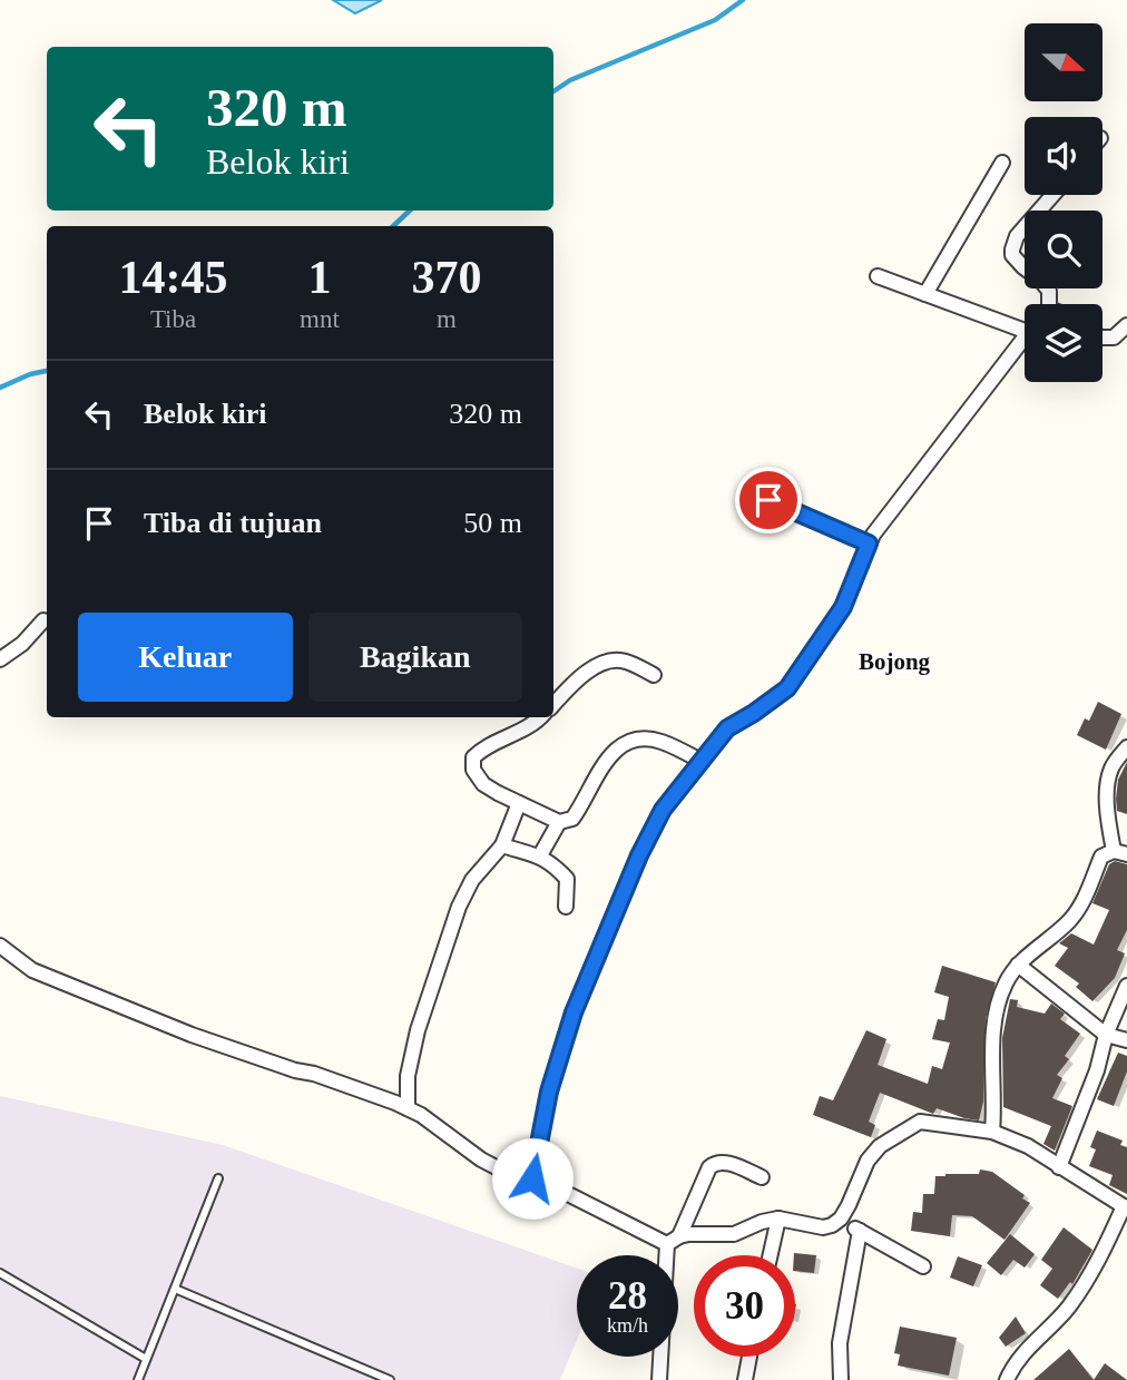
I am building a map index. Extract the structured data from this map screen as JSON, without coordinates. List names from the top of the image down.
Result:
{
  "districts": ["Bojong"],
  "north": "right",
  "page": {
    "turn": ["320 m", "Belok kiri"],
    "eta": [
      "14:45",
      "Tiba",
      "1",
      "mnt",
      "370",
      "m"
    ],
    "list": [
      {
        "name": "Belok kiri",
        "value": "320 m"
      },
      {
        "name": "Tiba di tujuan",
        "value": "50 m"
      }
    ],
    "buttons": ["Keluar", "Bagikan"],
    "speed": "28 km/h",
    "limit": "30"
  }
}
